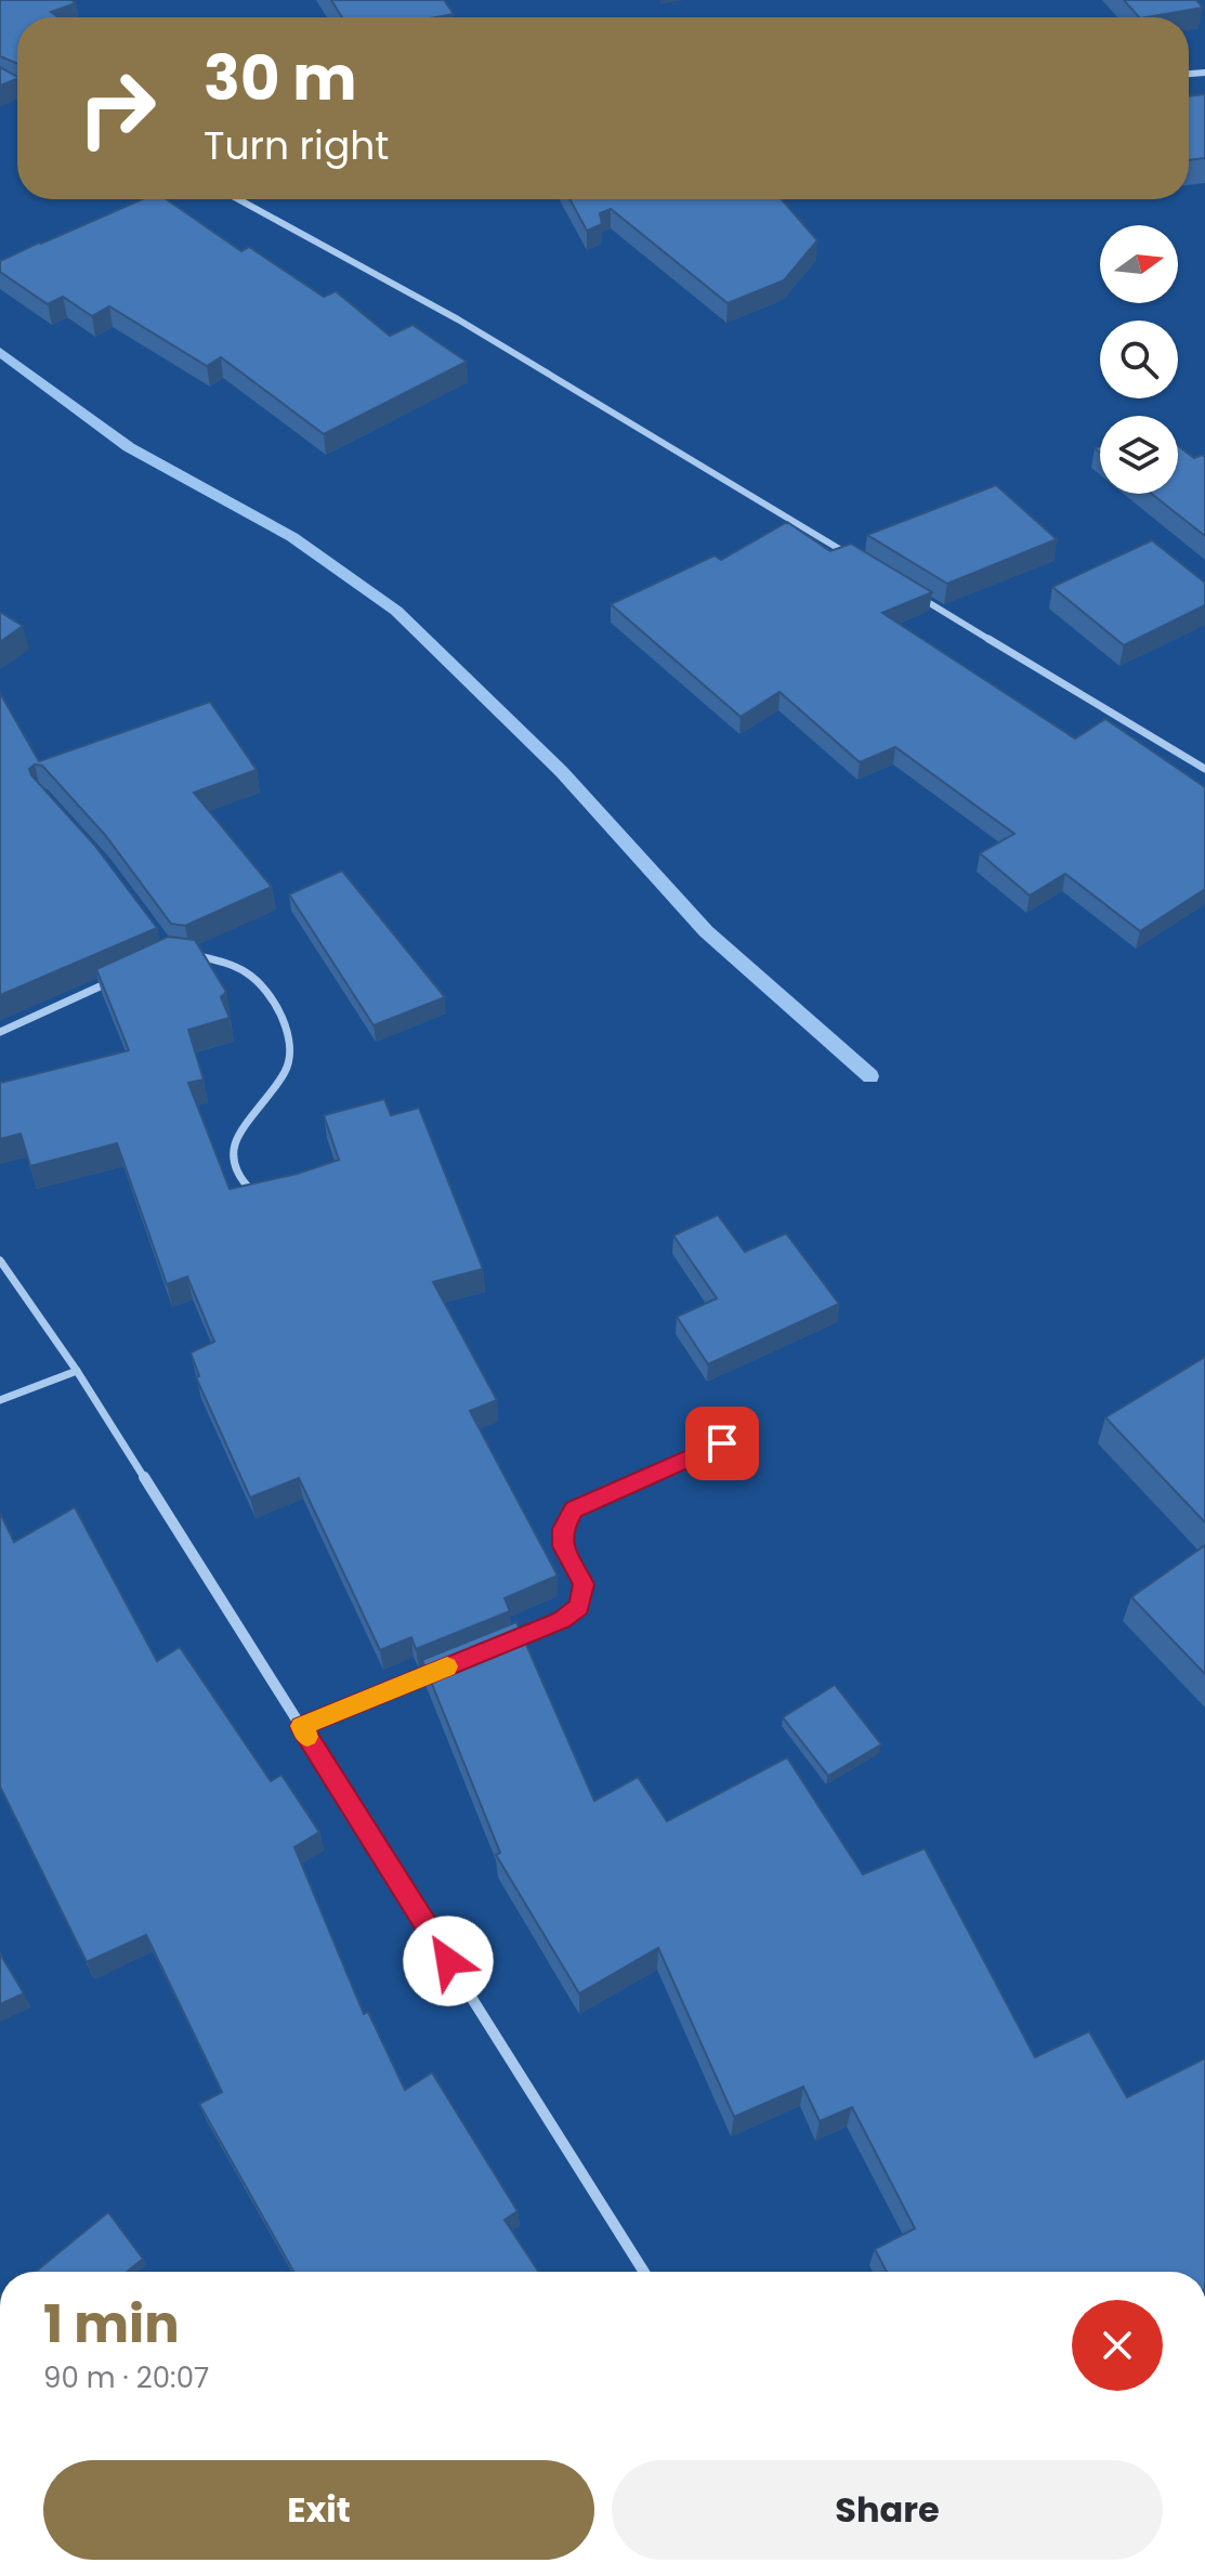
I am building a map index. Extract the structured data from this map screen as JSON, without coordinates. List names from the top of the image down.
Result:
{
  "north": "right",
  "page": {
    "turn": ["30 m", "Turn right"],
    "heading": ["1 min", "90 m · 20:07"],
    "buttons": ["Exit", "Share"]
  }
}
